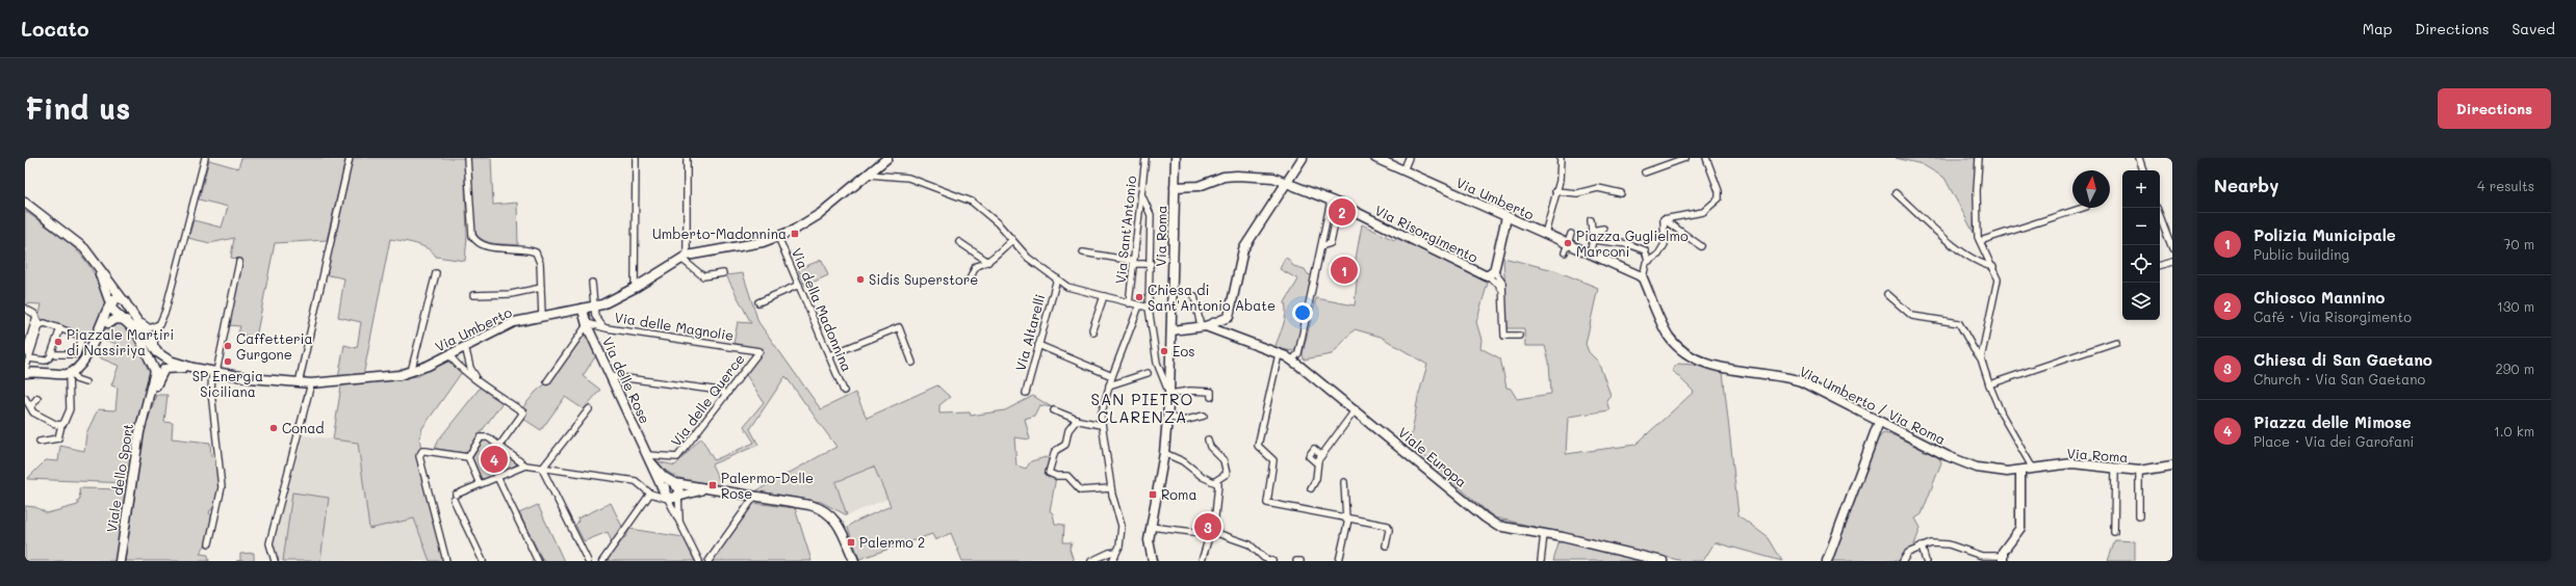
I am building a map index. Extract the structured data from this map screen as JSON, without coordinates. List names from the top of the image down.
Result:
{
  "streets": {
    "main road": [
      "Via Umberto",
      "Via Risorgimento",
      "Via Roma",
      "Via delle Rose",
      "Via Umberto / Via Roma",
      "Viale Europa",
      "Viale dello Sport"
    ],
    "street": [
      "Via Sant'Antonio",
      "Via della Madonnina",
      "Via delle Magnolie",
      "Via Altarelli",
      "Via delle Querce"
    ]
  },
  "crossings": [
    ["Via Umberto", "Via Risorgimento"],
    ["Via Umberto", "Via della Madonnina"],
    ["Via Umberto", "Via delle Rose"],
    ["Via Umberto", "Via Umberto / Via Roma"],
    ["Via Umberto", "Viale dello Sport"],
    ["Via Risorgimento", "Via Roma"],
    ["Via Roma", "Via Umberto / Via Roma"],
    ["Via delle Magnolie", "Via delle Rose"],
    ["Via delle Magnolie", "Via delle Querce"],
    ["Via delle Rose", "Via delle Querce"]
  ],
  "districts": ["SAN PIETRO CLARENZA"],
  "places": {
    "transit": [
      "Umberto-Madonnina",
      "Palermo-Delle Rose",
      "Roma",
      "Palermo 2"
    ],
    "other": [
      "Piazza Guglielmo Marconi",
      "Sidis Superstore",
      "Chiesa di Sant'Antonio Abate",
      "Piazzale Martiri di Nassiriya",
      "Caffetteria Gurgone",
      "Eos",
      "SP Energia Siciliana",
      "Conad"
    ]
  },
  "north": "top",
  "page": {
    "header": "Locato",
    "nav": ["Map", "Directions", "Saved"],
    "buttons": "Directions",
    "title": "Find us",
    "heading": ["Nearby", "4 results"],
    "map_buttons": ["+", "−"],
    "pins": [
      "2",
      "1",
      "4",
      "3"
    ],
    "list": [
      {
        "mark": "1",
        "name": "Polizia Municipale",
        "note": "Public building",
        "value": "70 m"
      },
      {
        "mark": "2",
        "name": "Chiosco Mannino",
        "note": "Café · Via Risorgimento",
        "value": "130 m"
      },
      {
        "mark": "3",
        "name": "Chiesa di San Gaetano",
        "note": "Church · Via San Gaetano",
        "value": "290 m"
      },
      {
        "mark": "4",
        "name": "Piazza delle Mimose",
        "note": "Place · Via dei Garofani",
        "value": "1.0 km"
      }
    ]
  }
}
